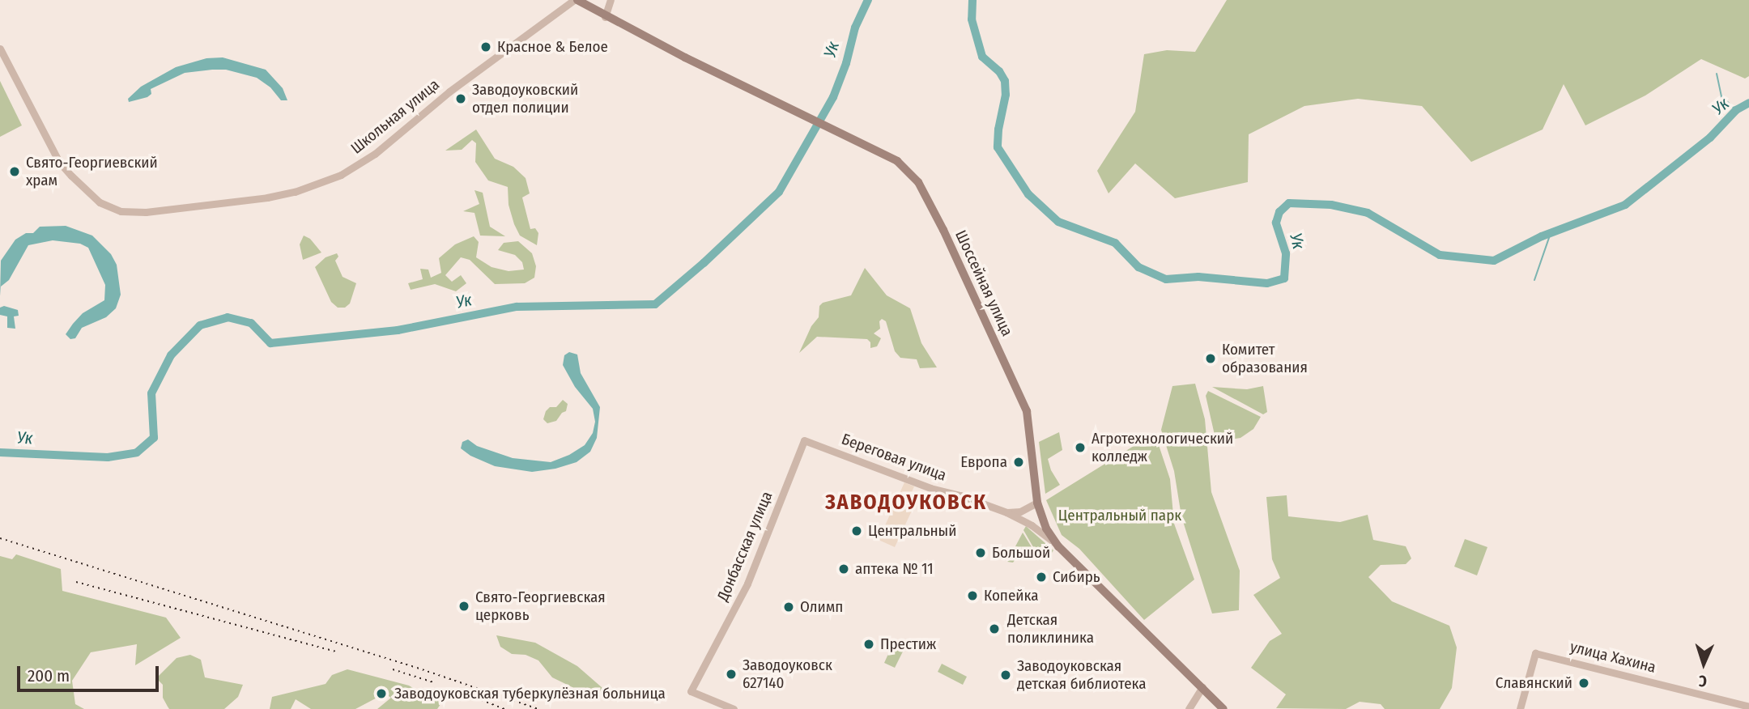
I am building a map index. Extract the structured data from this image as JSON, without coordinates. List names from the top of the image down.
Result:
{
  "streets": {
    "main road": ["Шоссейная улица"],
    "street": [
      "Школьная улица",
      "Береговая улица",
      "Донбасская улица",
      "улица Хахина"
    ]
  },
  "crossings": [
    ["Школьная улица", "Шоссейная улица"],
    ["Шоссейная улица", "Береговая улица"],
    ["Береговая улица", "Донбасская улица"]
  ],
  "districts": ["ЗАВОДОУКОВСК"],
  "water": ["Ук"],
  "parks": ["Центральный парк"],
  "places": [
    "Красное & Белое",
    "Заводоуковский отдел полиции",
    "Свято-Георгиевский храм",
    "Комитет образования",
    "Агротехнологический колледж",
    "Европа",
    "Центральный",
    "Большой",
    "аптека № 11",
    "Сибирь",
    "Копейка",
    "Свято-Георгиевская церковь",
    "Олимп",
    "Детская поликлиника",
    "Престиж",
    "Заводоуковск 627140",
    "Заводоуковская детская библиотека",
    "Славянский",
    "Заводоуковская туберкулёзная больница"
  ],
  "scale_bar": "200 m",
  "north": "bottom"
}
